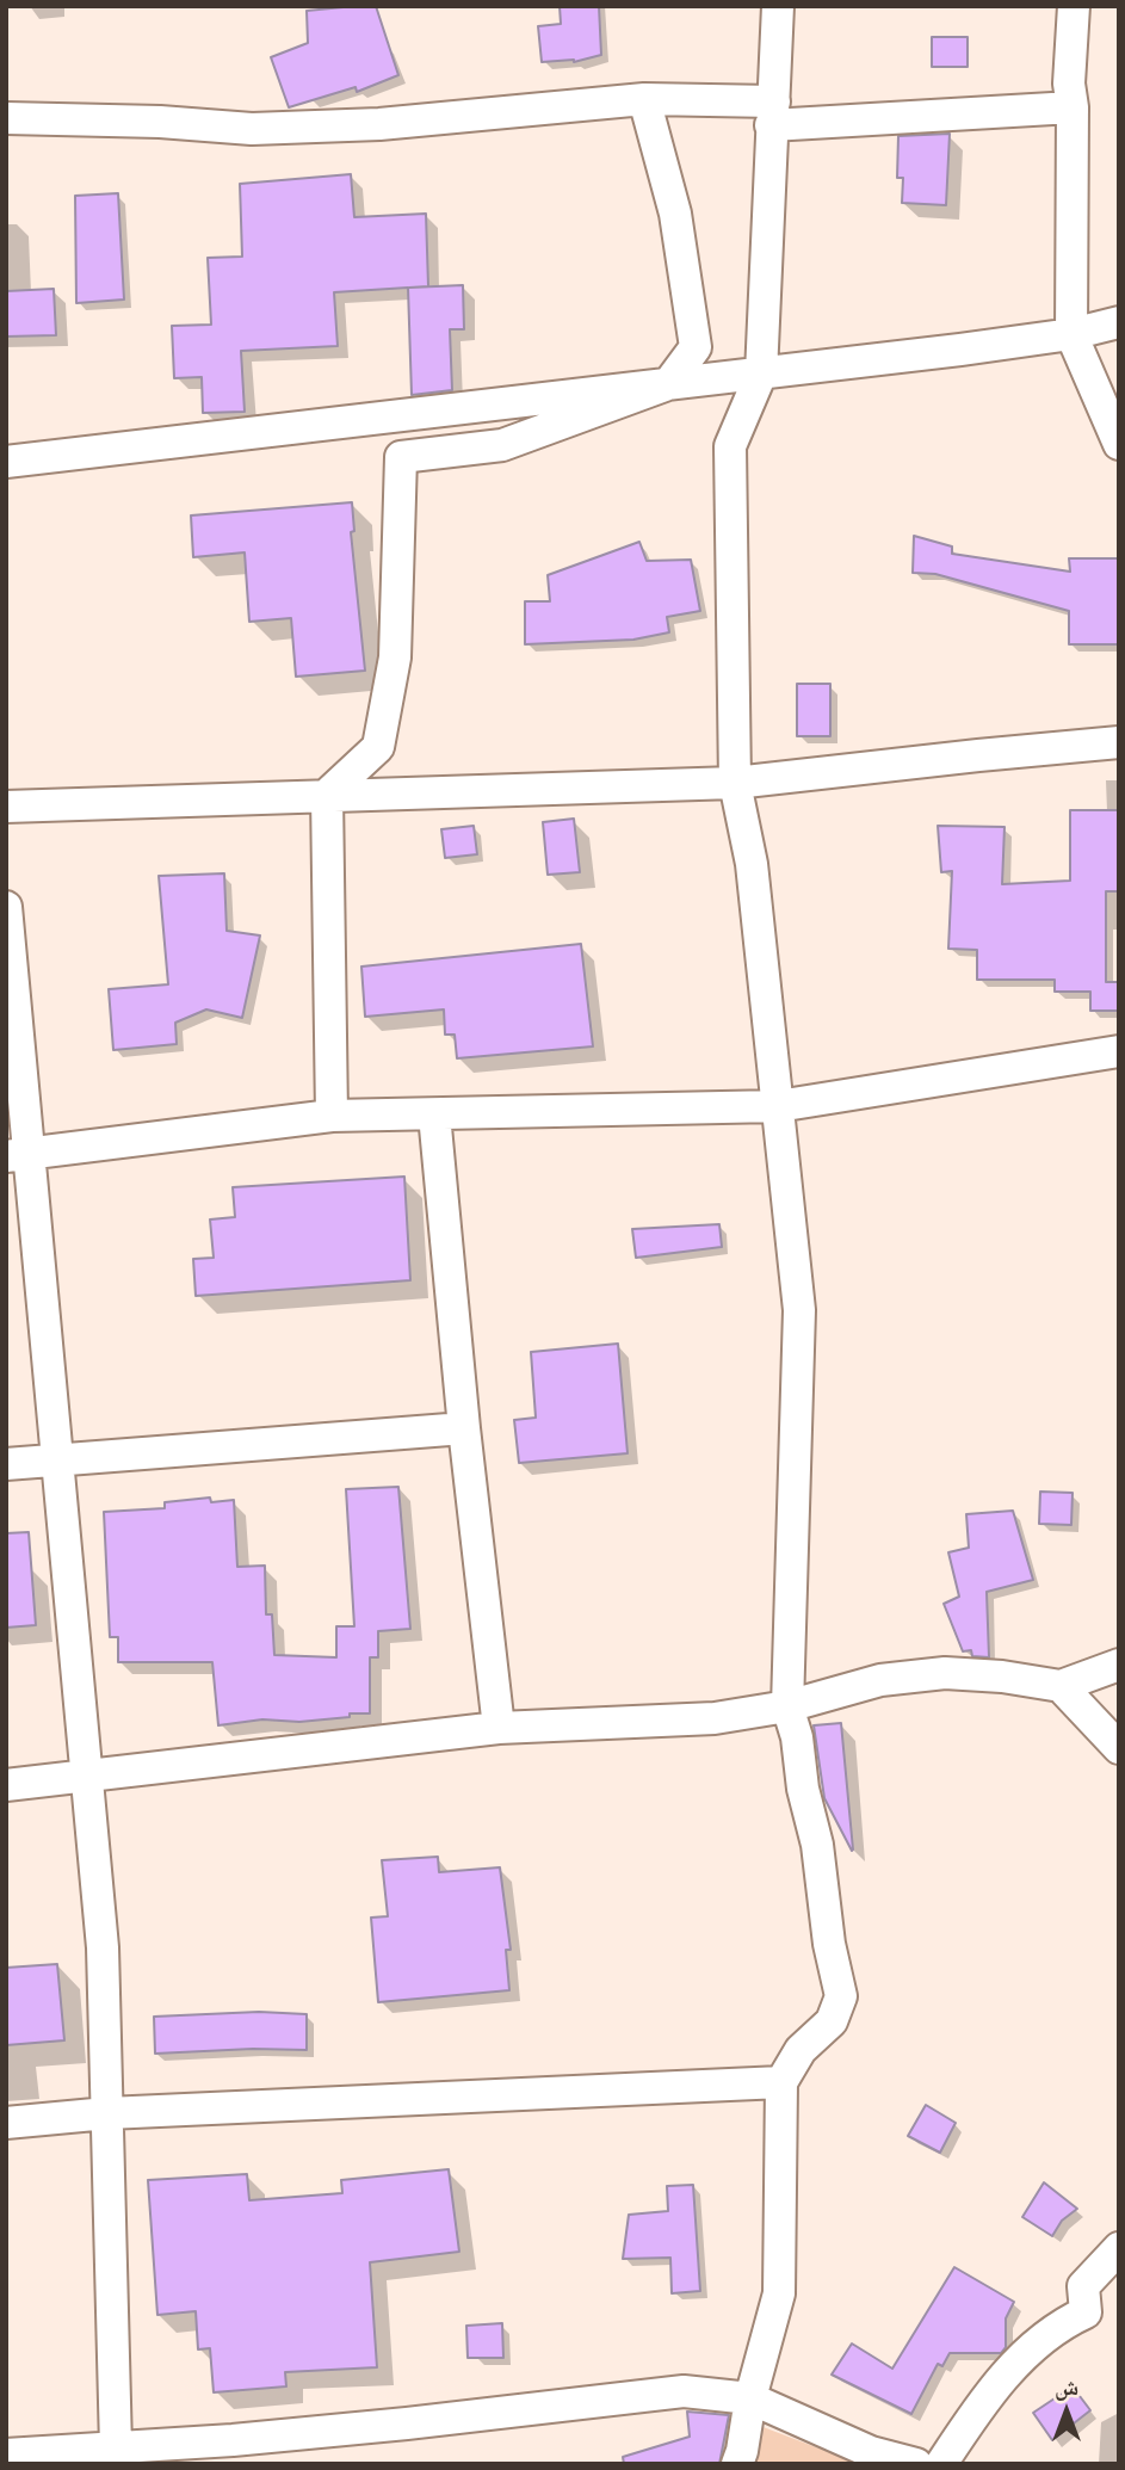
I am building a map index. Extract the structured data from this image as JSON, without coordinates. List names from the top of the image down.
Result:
{
  "north": "top"
}
